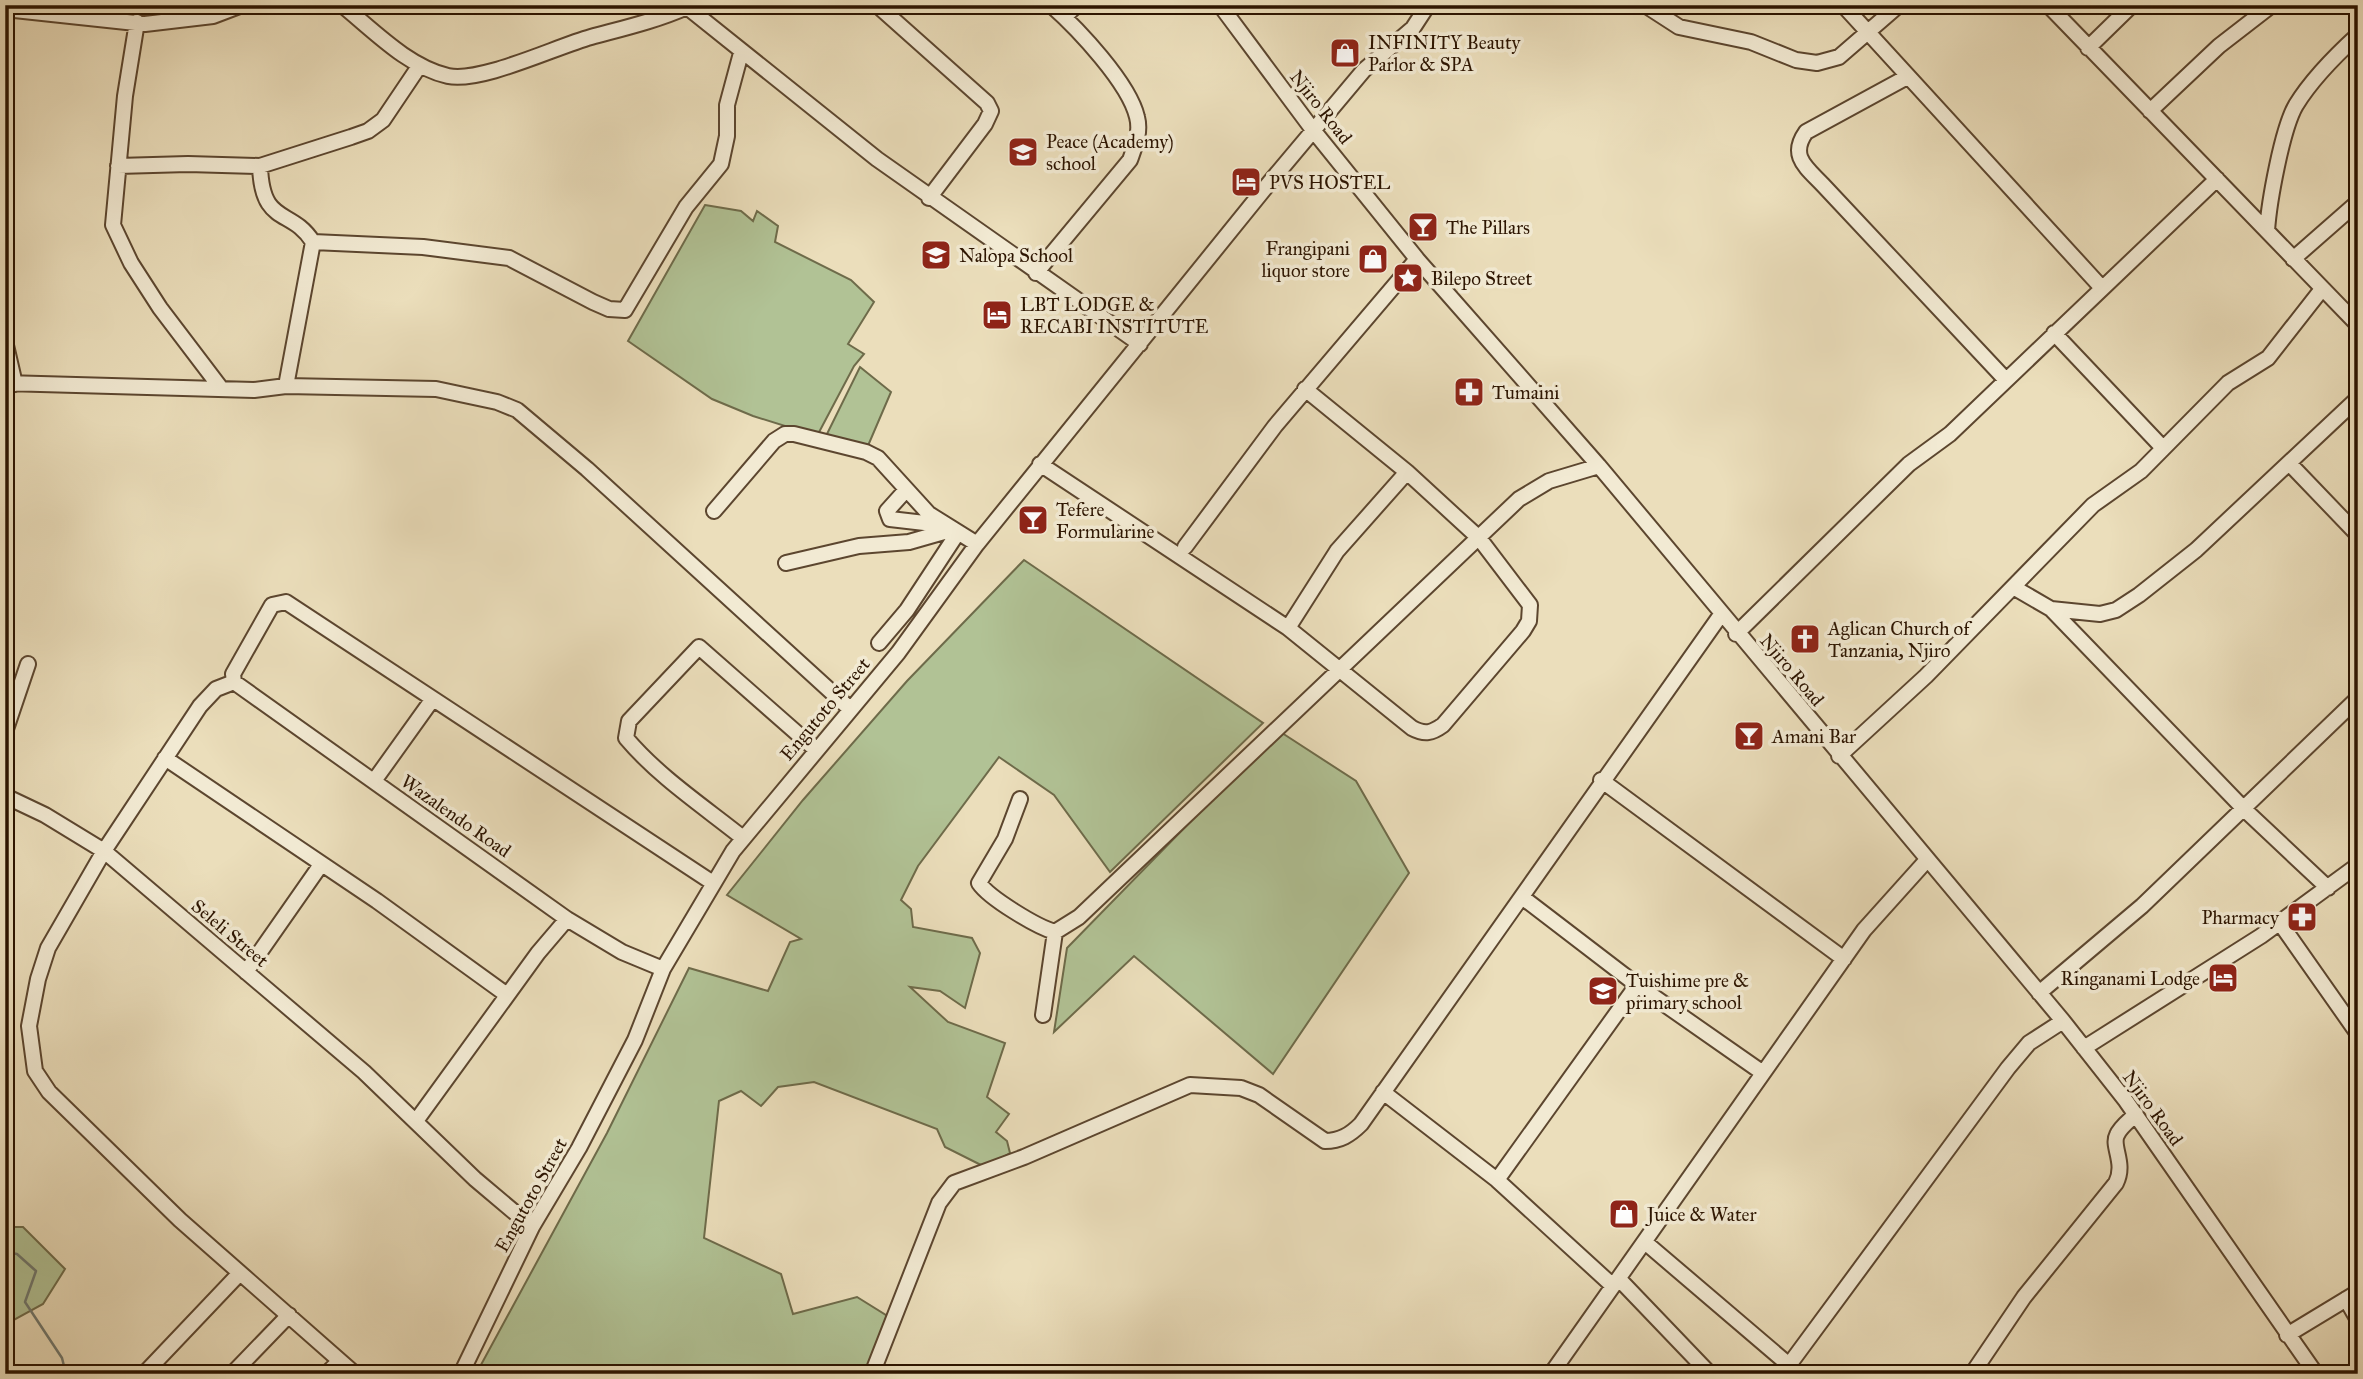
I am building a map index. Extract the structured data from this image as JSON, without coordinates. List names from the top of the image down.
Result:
{
  "streets": {
    "street": [
      "Njiro Road",
      "Engutoto Street",
      "Wazalendo Road",
      "Seleli Street"
    ]
  },
  "crossings": [
    ["Njiro Road", "Engutoto Street"],
    ["Engutoto Street", "Wazalendo Road"],
    ["Engutoto Street", "Seleli Street"]
  ],
  "places": {
    "shop": ["INFINITY Beauty Parlor & SPA", "Frangipani liquor store", "Juice & Water"],
    "school or university": ["Peace (Academy) school", "Nalopa School", "Tuishime pre & primary school"],
    "hotel": ["PVS HOSTEL", "LBT LODGE & RECABI INSTITUTE", "Ringanami Lodge"],
    "bar": ["The Pillars", "Tefere Formularine", "Amani Bar"],
    "place": ["Bilepo Street"],
    "pharmacy": ["Tumaini", "Pharmacy"],
    "church": ["Aglican Church of Tanzania, Njiro"]
  }
}
